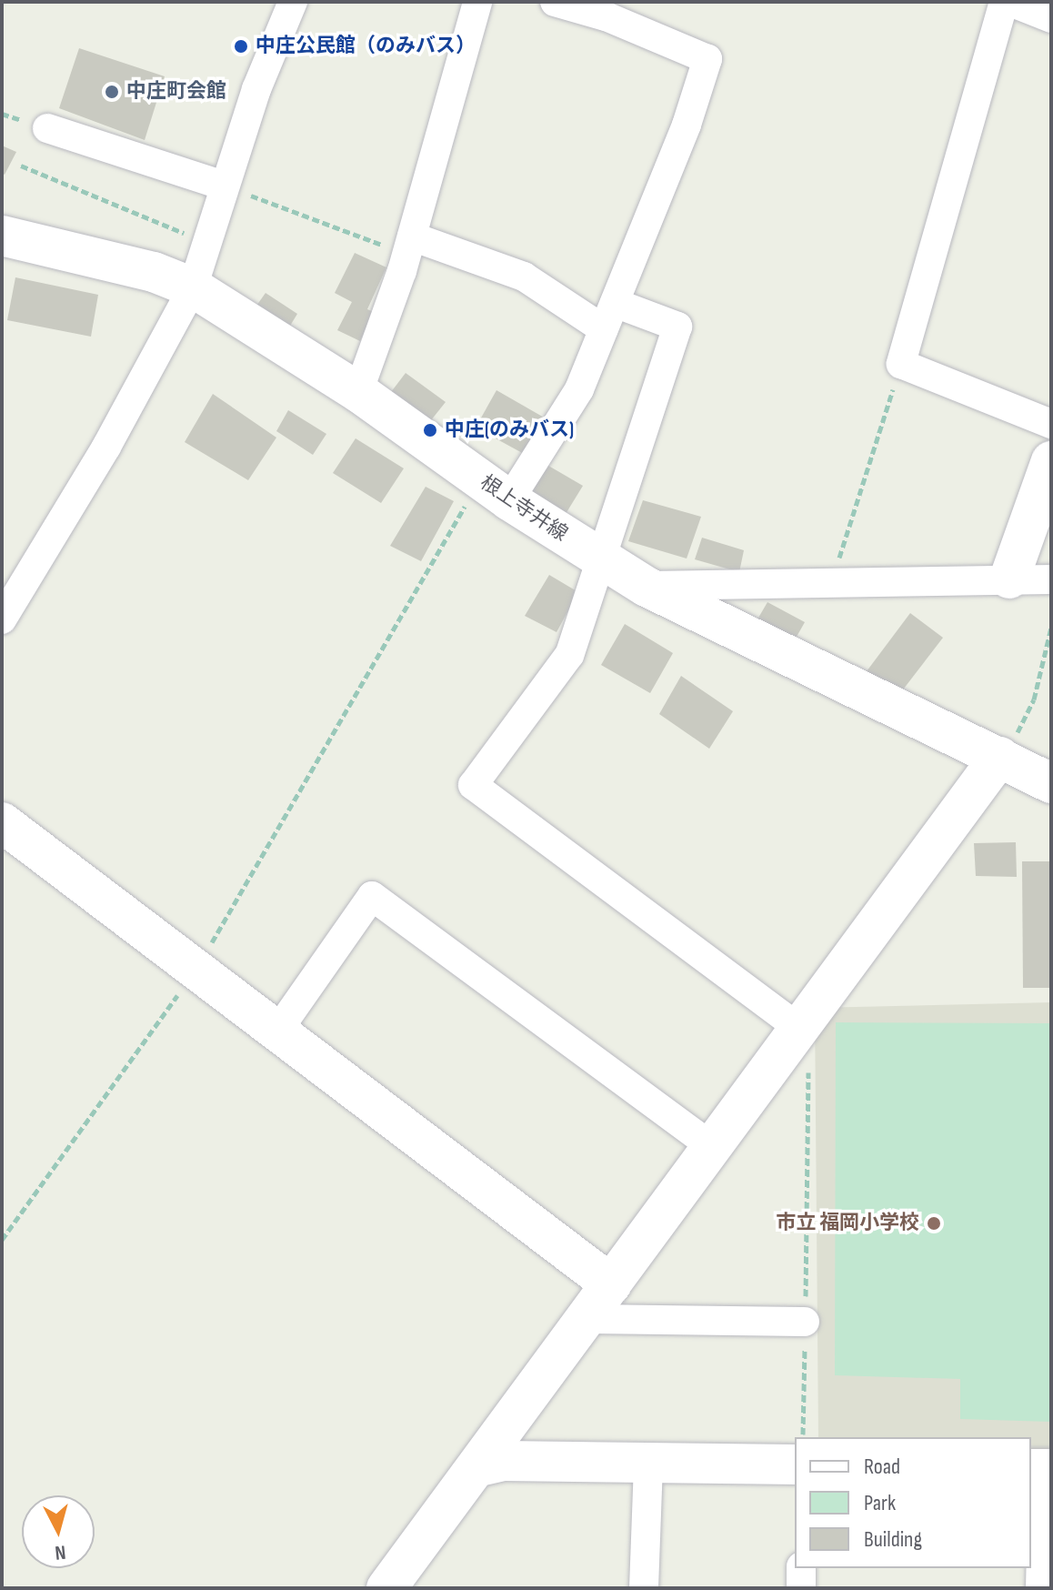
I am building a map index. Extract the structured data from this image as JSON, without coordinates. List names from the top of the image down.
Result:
{
  "streets": {
    "street": ["根上寺井線"]
  },
  "places": [
    "中庄公民館（のみバス）",
    "中庄町会館",
    "中庄(のみバス)",
    "市立 福岡小学校"
  ],
  "legend": ["Road", "Park", "Building"],
  "north": "bottom"
}
